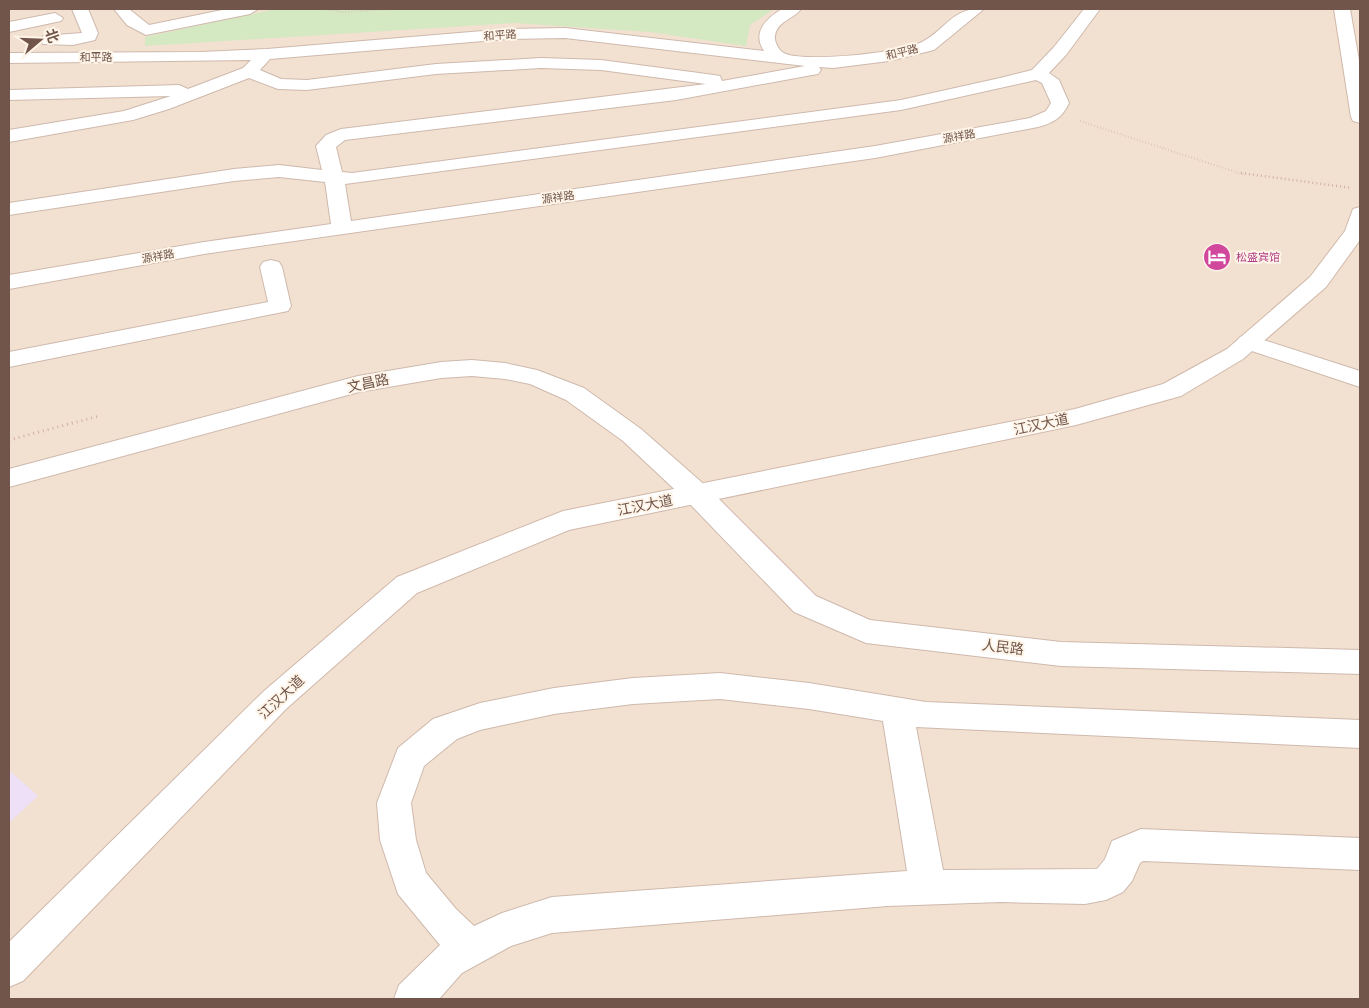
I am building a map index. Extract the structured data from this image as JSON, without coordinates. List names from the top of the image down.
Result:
{
  "streets": {
    "street": [
      "和平路",
      "源祥路",
      "文昌路",
      "江汉大道",
      "人民路"
    ]
  },
  "crossings": [
    ["文昌路", "江汉大道"],
    ["文昌路", "人民路"],
    ["江汉大道", "人民路"]
  ],
  "places": {
    "hotel": ["松盛宾馆"]
  },
  "north": "right"
}
